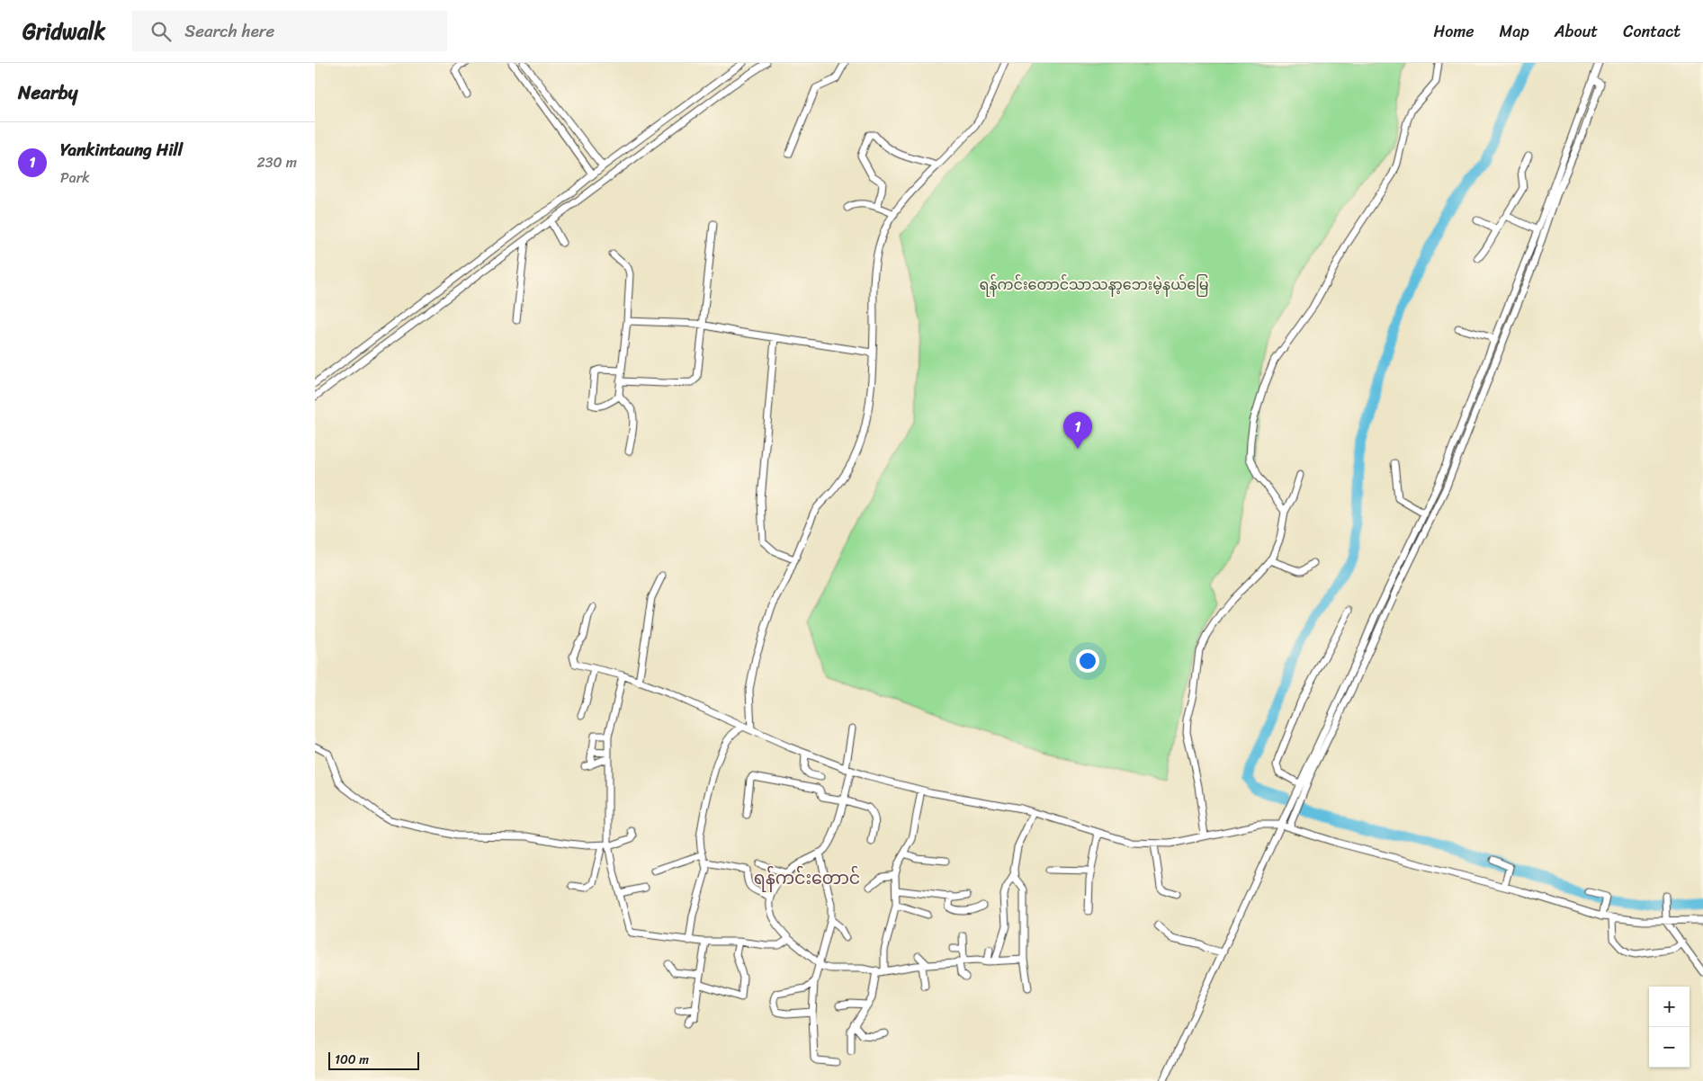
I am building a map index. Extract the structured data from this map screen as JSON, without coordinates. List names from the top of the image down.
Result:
{
  "districts": ["ရန်ကင်းတောင်"],
  "parks": ["ရန်ကင်းတောင်သာသနာ့ဘေးမဲ့နယ်မြေ"],
  "scale_bar": "100 m",
  "page": {
    "header": "Gridwalk",
    "search": "Search here",
    "nav": [
      "Home",
      "Map",
      "About",
      "Contact"
    ],
    "heading": "Nearby",
    "list": [
      {
        "mark": "1",
        "name": "Yankintaung Hill",
        "note": "Park",
        "value": "230 m"
      }
    ],
    "pins": "1",
    "map_buttons": ["+", "−"],
    "scale": "100 m"
  }
}
